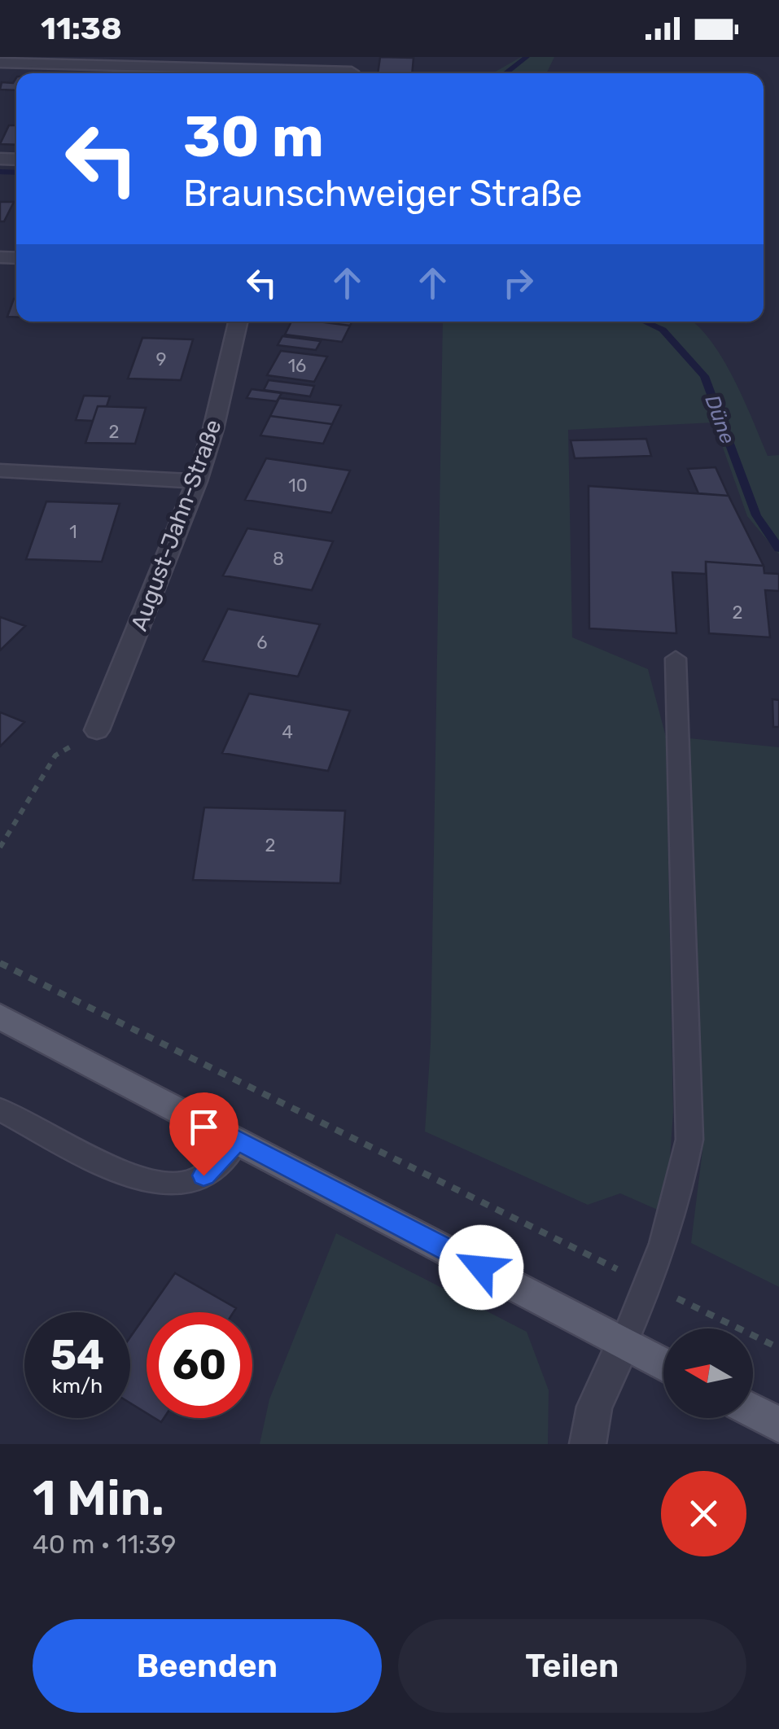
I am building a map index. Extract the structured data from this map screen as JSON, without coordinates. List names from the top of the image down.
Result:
{
  "streets": {
    "street": ["August-Jahn-Straße"]
  },
  "water": ["Düne"],
  "house_numbers": [
    "9",
    "16",
    "2",
    "10",
    "1",
    "8",
    "2",
    "6",
    "4",
    "2"
  ],
  "north": "left",
  "page": {
    "status": "11:38",
    "turn": ["30 m", "Braunschweiger Straße"],
    "speed": "54 km/h",
    "limit": "60",
    "heading": ["1 Min.", "40 m · 11:39"],
    "buttons": ["Beenden", "Teilen"]
  }
}
